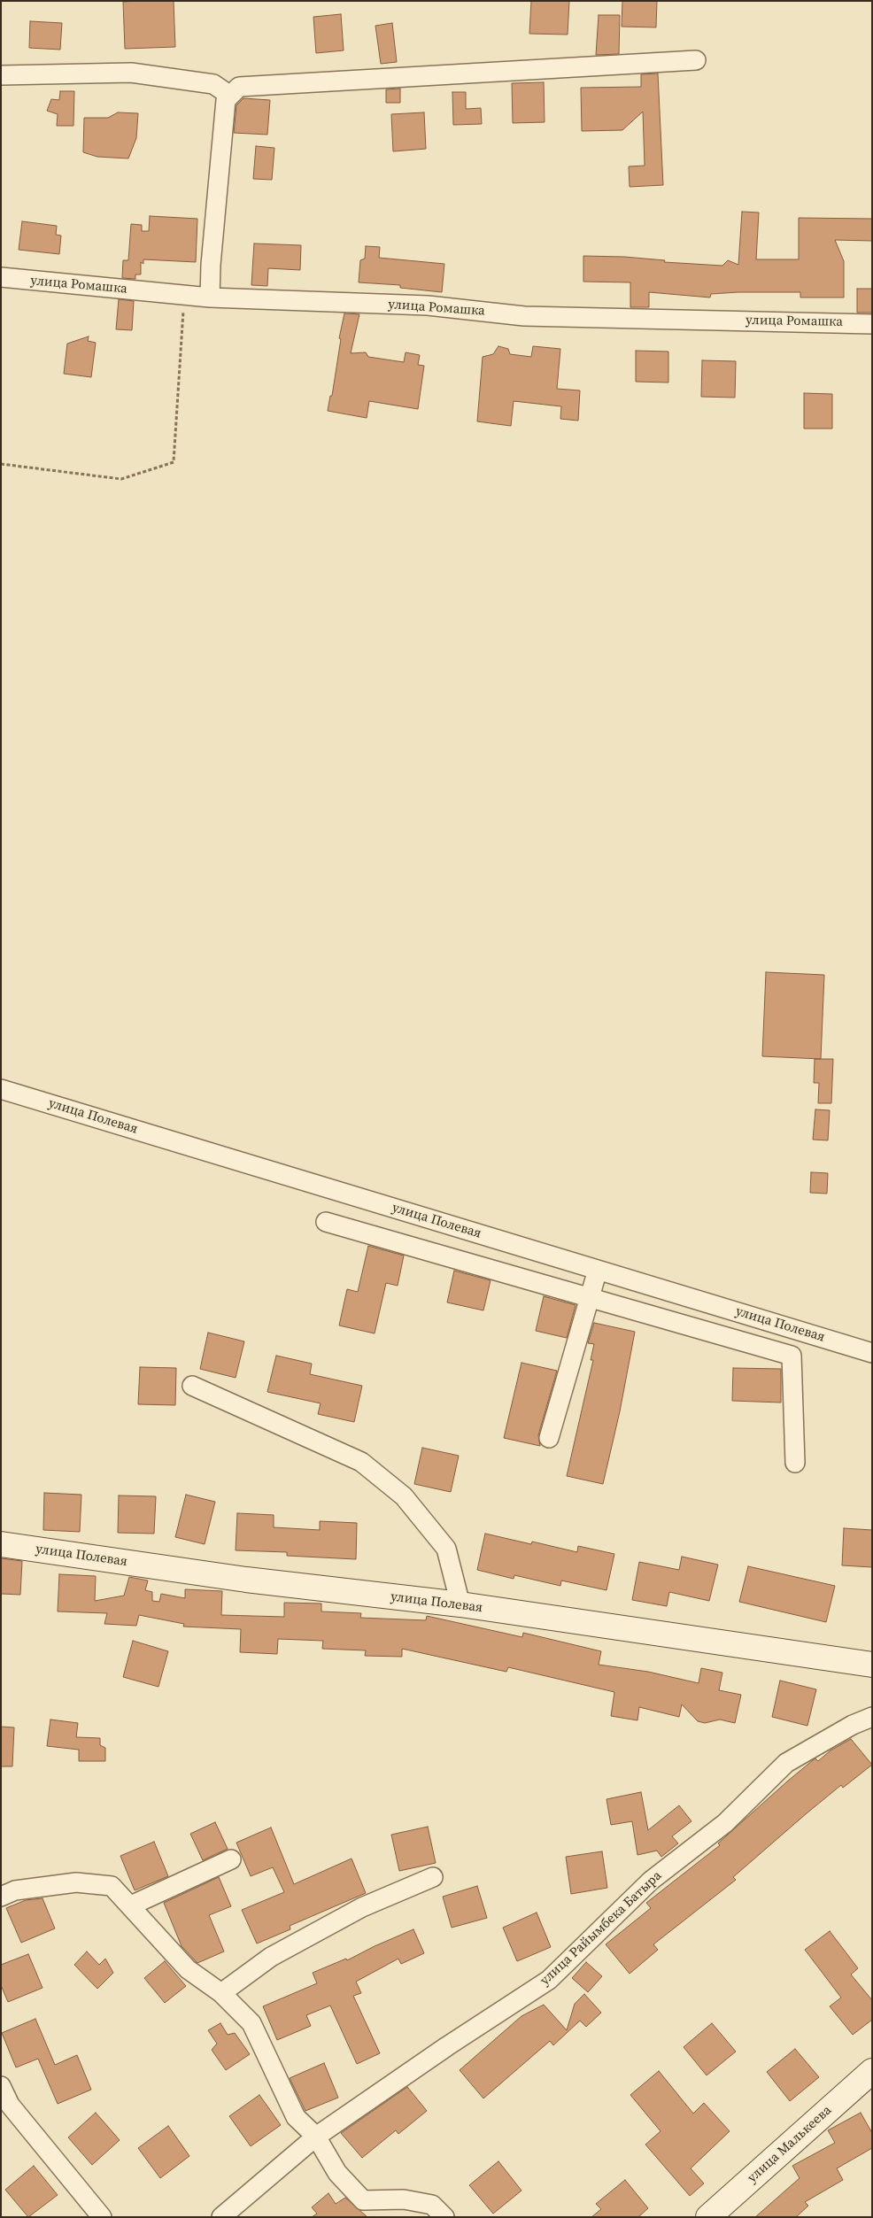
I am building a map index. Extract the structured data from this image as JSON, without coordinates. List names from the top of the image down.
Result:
{
  "streets": {
    "street": [
      "улица Ромашка",
      "улица Полевая",
      "улица Райымбека Батыра",
      "улица Малькеева"
    ]
  }
}
